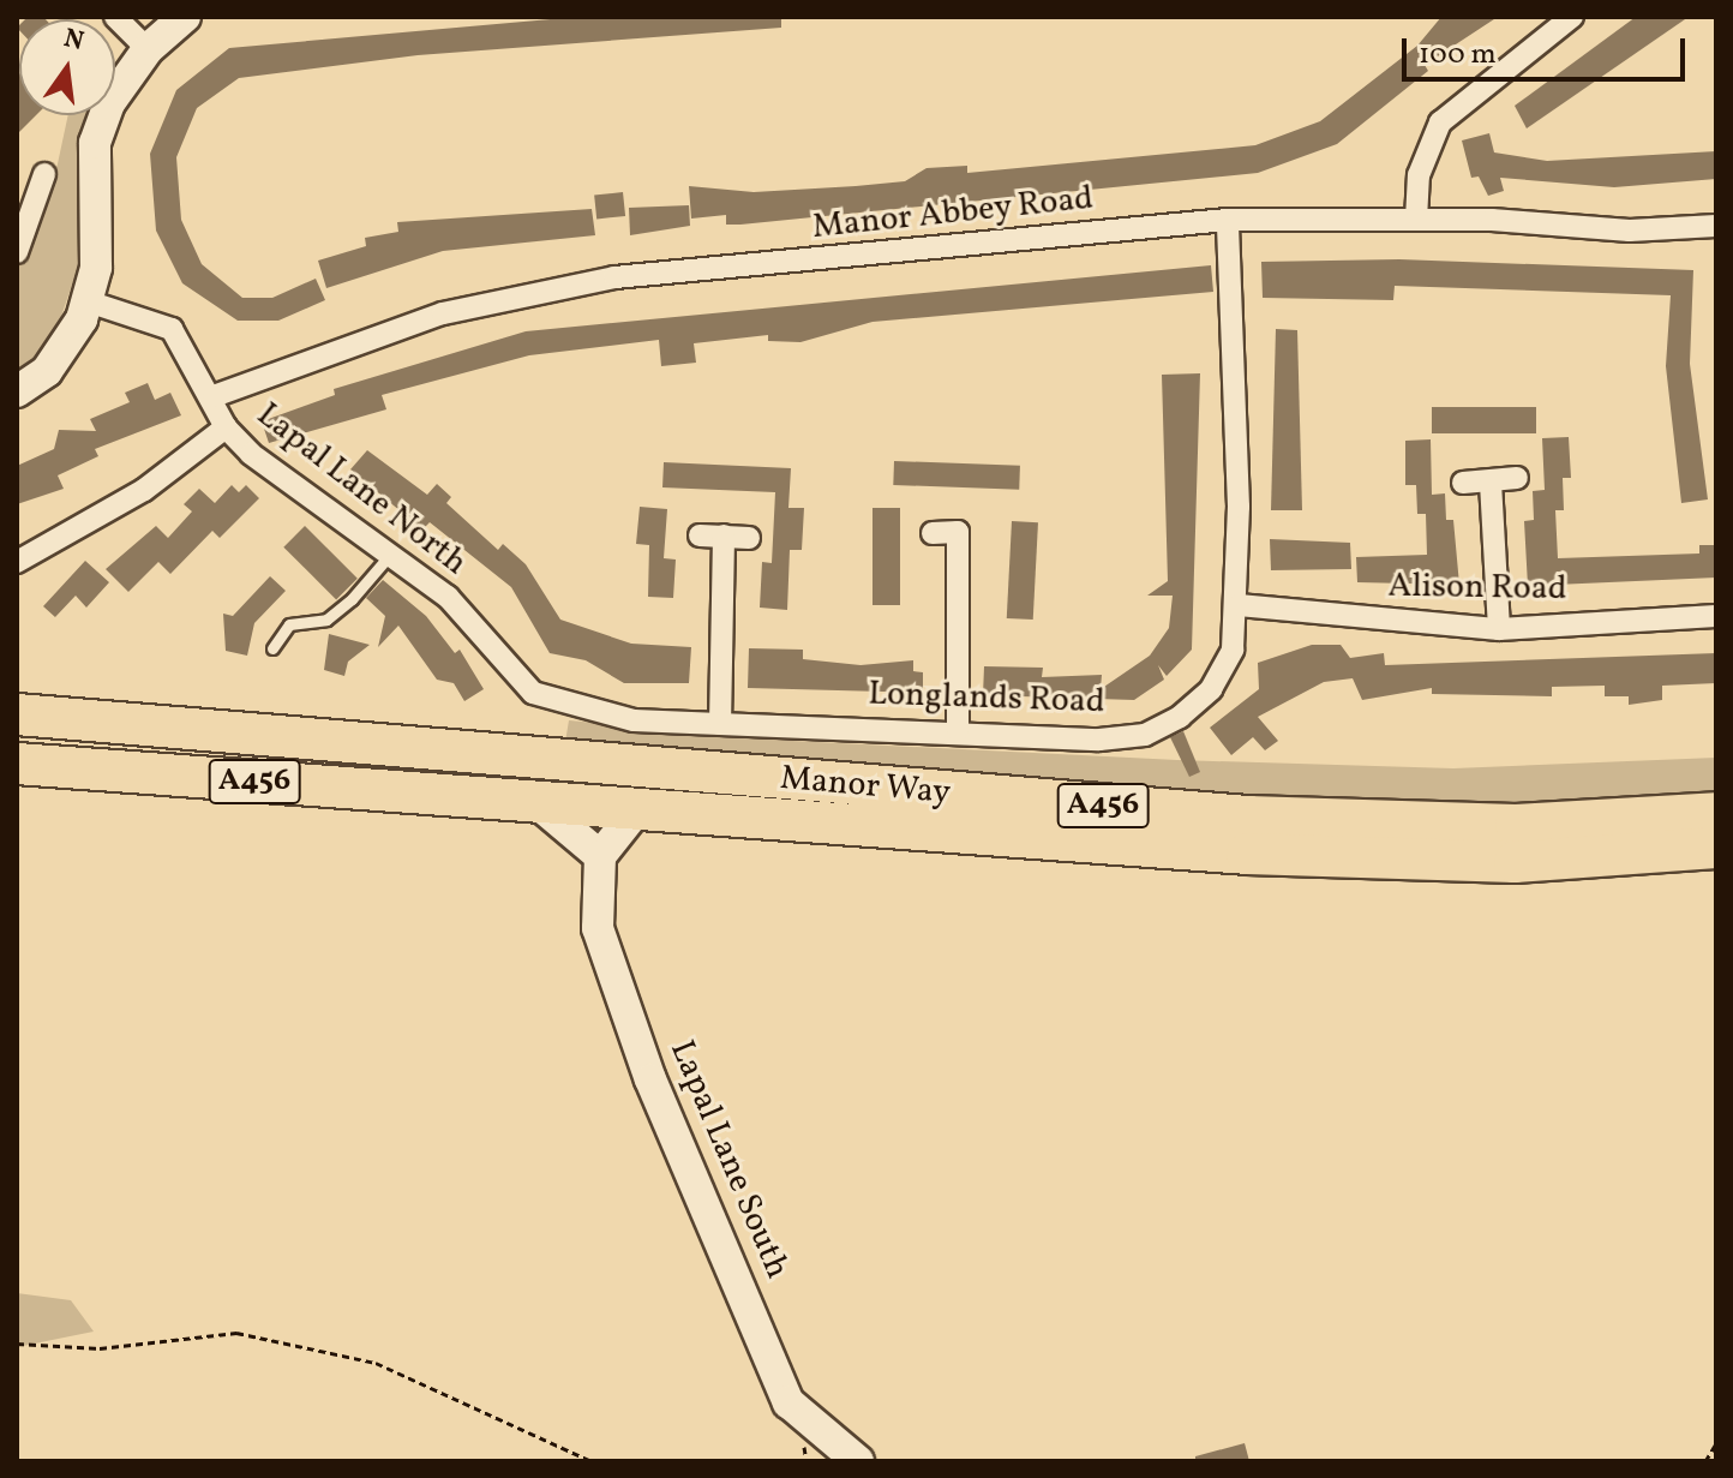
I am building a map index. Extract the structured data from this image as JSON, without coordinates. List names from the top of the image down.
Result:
{
  "streets": {
    "highway": ["A456", "Manor Way"],
    "street": [
      "Manor Abbey Road",
      "Lapal Lane North",
      "Alison Road",
      "Longlands Road",
      "Lapal Lane South"
    ]
  },
  "crossings": [
    ["Manor Abbey Road", "Lapal Lane North"],
    ["Manor Abbey Road", "Longlands Road"],
    ["Lapal Lane North", "Longlands Road"],
    ["Alison Road", "Longlands Road"]
  ],
  "scale_bar": "100 m",
  "north": "top"
}
